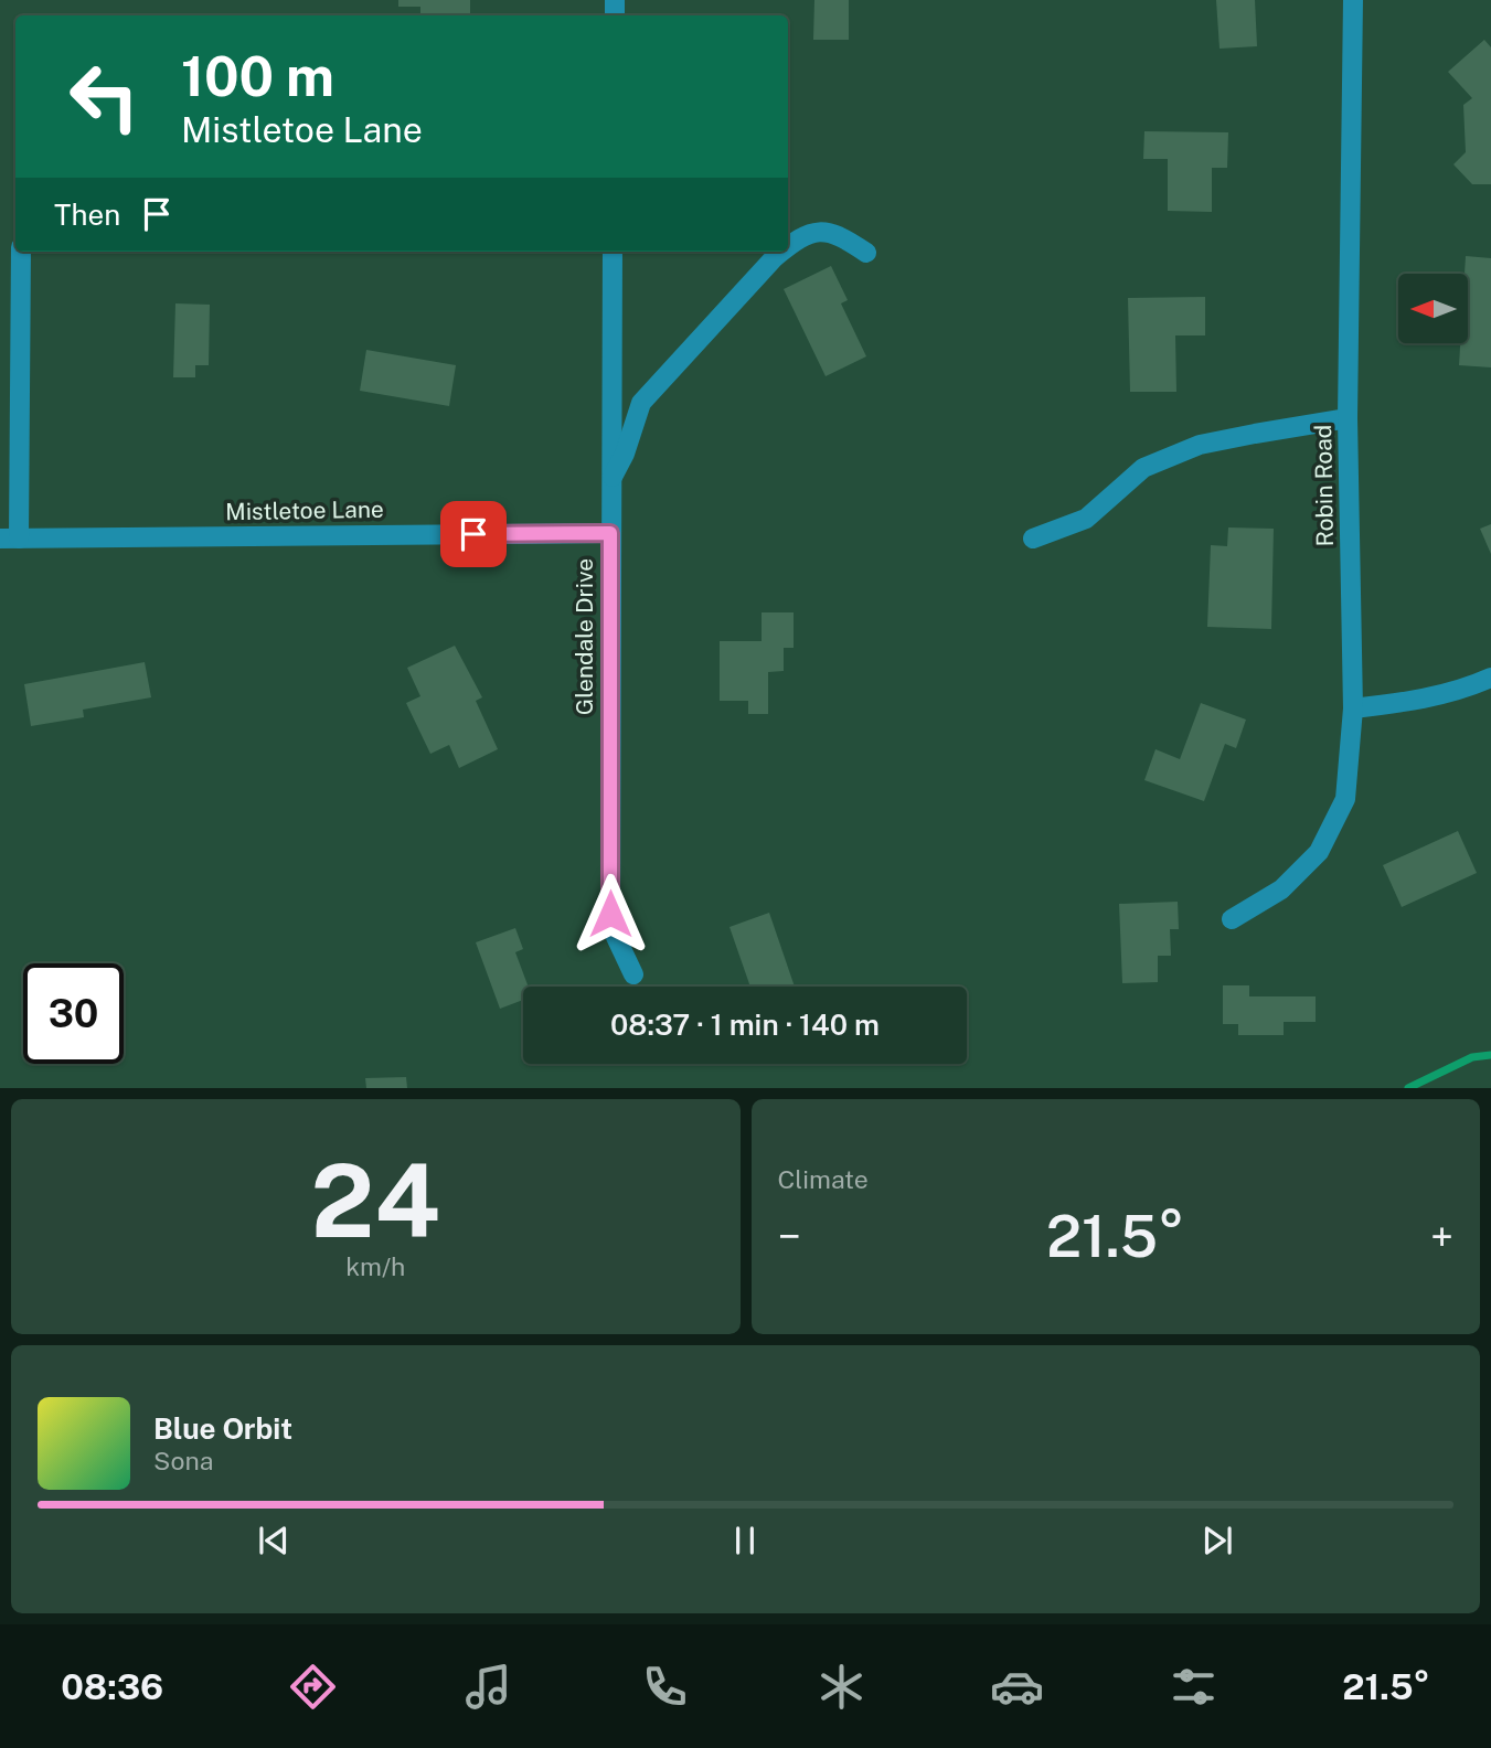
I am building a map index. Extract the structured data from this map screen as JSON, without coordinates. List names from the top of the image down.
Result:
{
  "streets": {
    "street": ["Robin Road", "Mistletoe Lane", "Glendale Drive"]
  },
  "crossings": [
    ["Mistletoe Lane", "Glendale Drive"]
  ],
  "north": "left",
  "page": {
    "turn": ["100 m", "Mistletoe Lane"],
    "then": "Then",
    "limit": "30",
    "trip": "08:37 · 1 min · 140 m",
    "tile": [
      ["24", "km/h"],
      "Climate"
    ],
    "heat": ["−", "21.5°", "+"],
    "song": ["Blue Orbit", "Sona"],
    "tabs": ["08:36", "21.5°"]
  }
}
